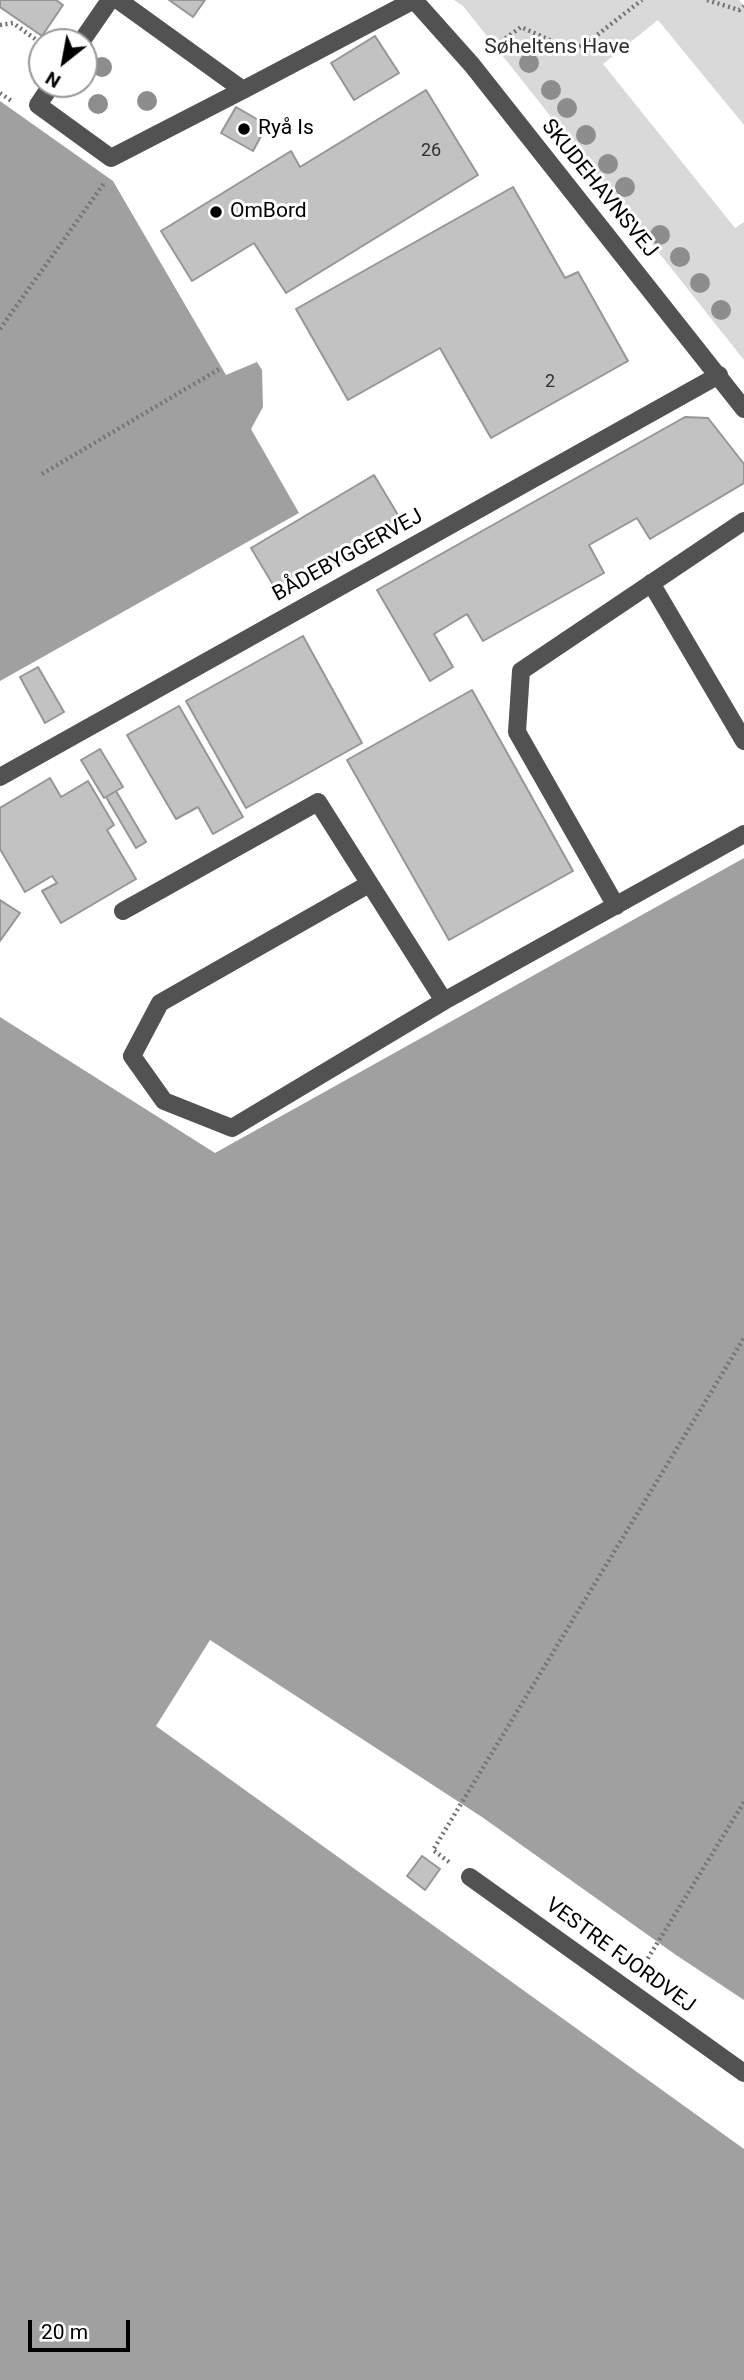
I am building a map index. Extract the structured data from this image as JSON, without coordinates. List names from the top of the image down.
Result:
{
  "streets": {
    "street": ["SKUDEHAVNSVEJ", "BÅDEBYGGERVEJ", "VESTRE FJORDVEJ"]
  },
  "crossings": [
    ["SKUDEHAVNSVEJ", "BÅDEBYGGERVEJ"]
  ],
  "parks": ["Søheltens Have"],
  "places": ["Ryå Is", "OmBord"],
  "house_numbers": ["26", "2"],
  "scale_bar": "20 m",
  "north": "bottom left"
}
